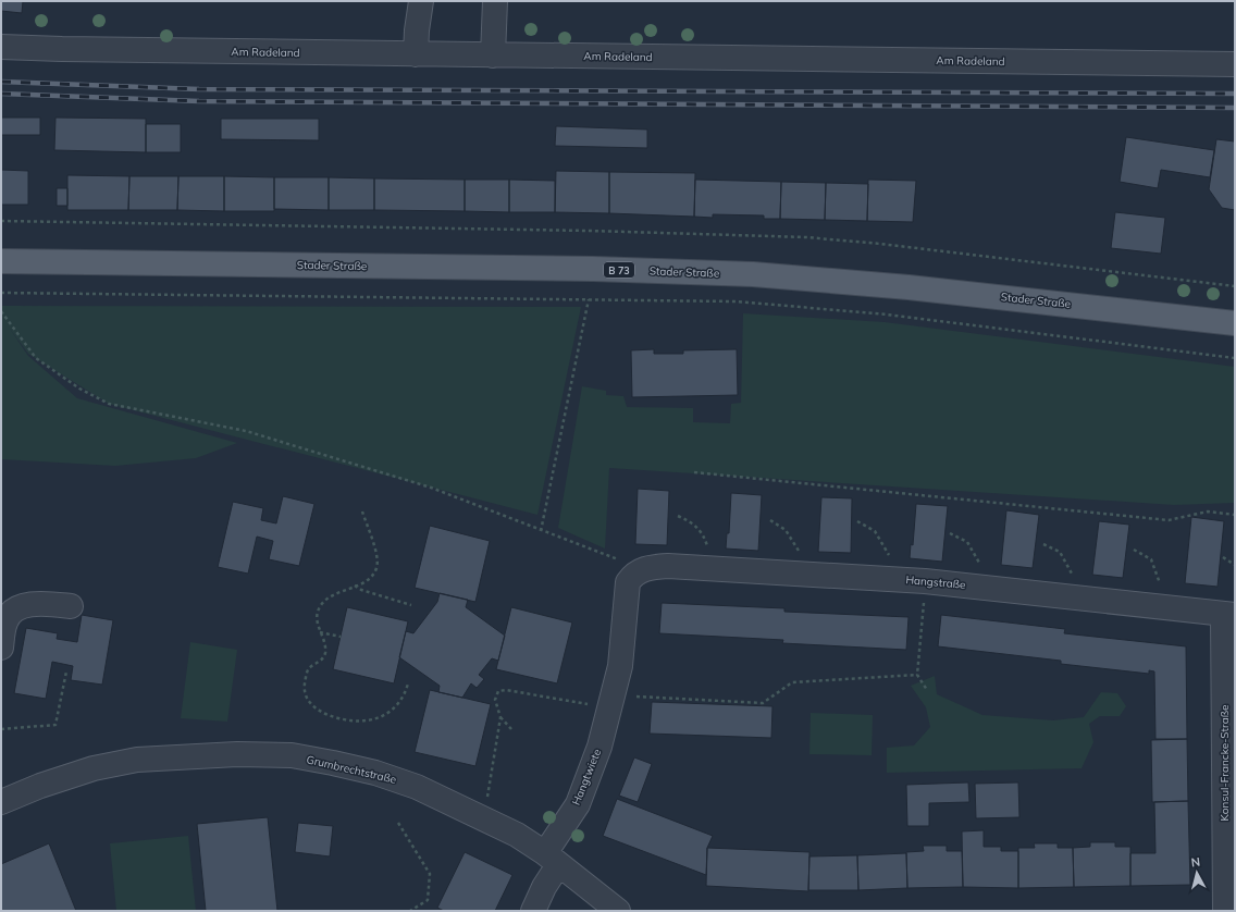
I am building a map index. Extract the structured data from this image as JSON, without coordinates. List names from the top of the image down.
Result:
{
  "streets": {
    "main road": ["Stader Straße", "B 73"],
    "street": [
      "Am Radeland",
      "Hangstraße",
      "Konsul-Francke-Straße",
      "Grumbrechtstraße",
      "Hangtwiete"
    ]
  },
  "crossings": [
    ["Hangstraße", "Konsul-Francke-Straße"],
    ["Hangstraße", "Hangtwiete"],
    ["Grumbrechtstraße", "Hangtwiete"]
  ],
  "north": "top"
}
